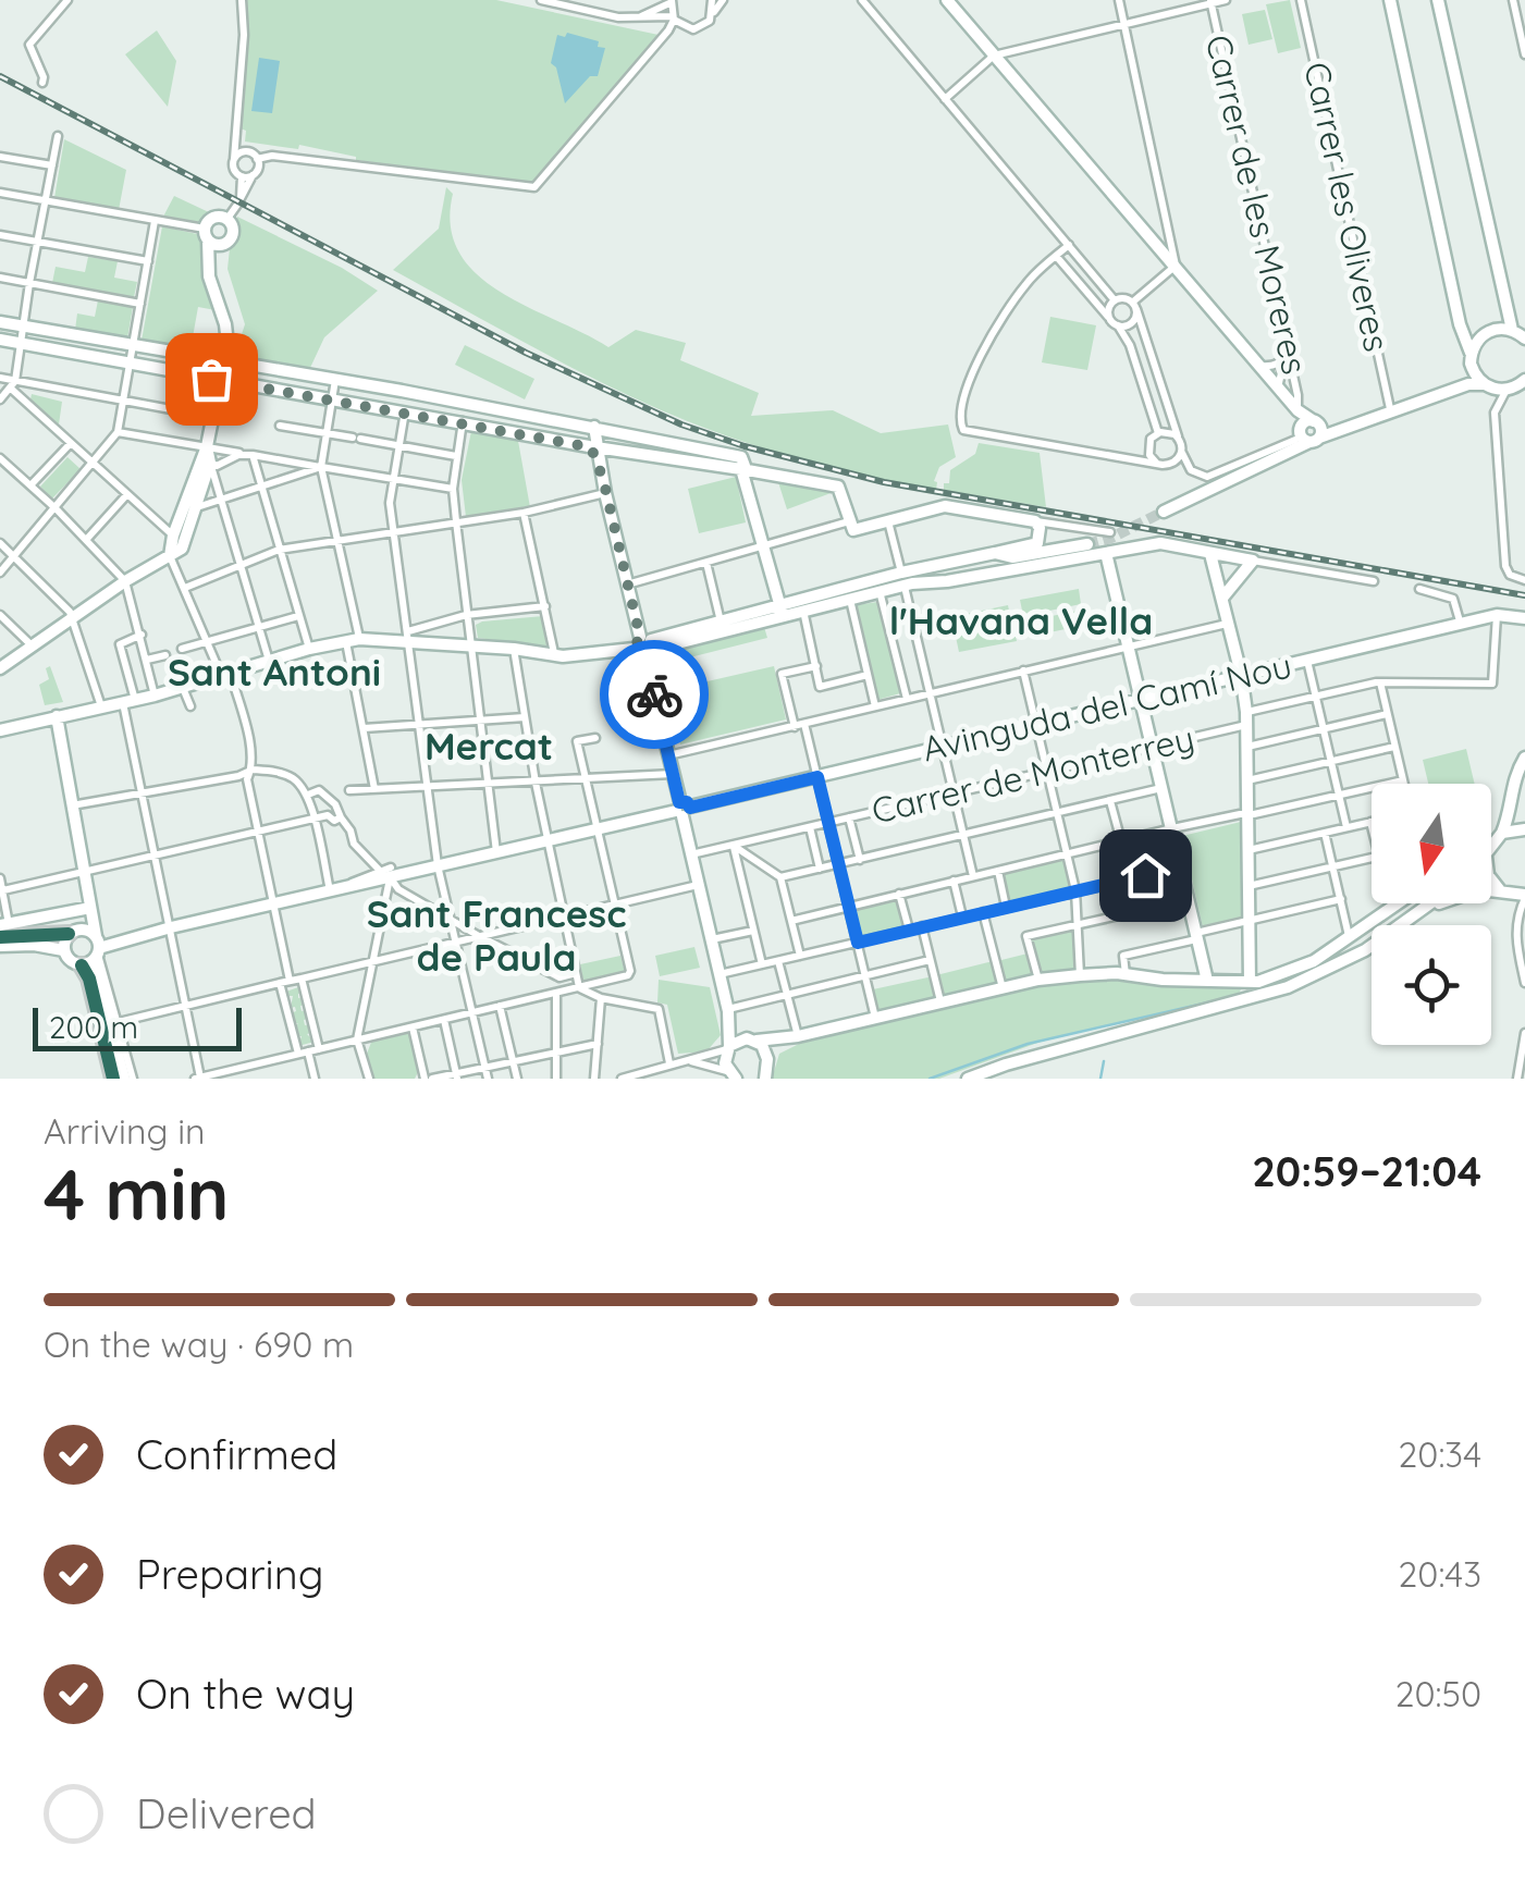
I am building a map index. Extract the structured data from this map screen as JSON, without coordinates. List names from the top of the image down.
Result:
{
  "streets": {
    "street": [
      "Carrer de les Moreres",
      "Carrer les Oliveres",
      "Avinguda del Camí Nou",
      "Carrer de Monterrey"
    ]
  },
  "crossings": [
    ["Avinguda del Camí Nou", "Carrer de Monterrey"]
  ],
  "districts": [
    "l'Havana Vella",
    "Sant Antoni",
    "Mercat",
    "Sant Francesc de Paula"
  ],
  "scale_bar": "200 m",
  "north": "bottom",
  "page": {
    "scale": "200 m",
    "heading": ["4 min", "Arriving in", "20:59–21:04"],
    "bar": "On the way · 690 m",
    "list": [
      ["Confirmed", "20:34"],
      ["Preparing", "20:43"],
      ["On the way", "20:50"],
      "Delivered"
    ]
  }
}
